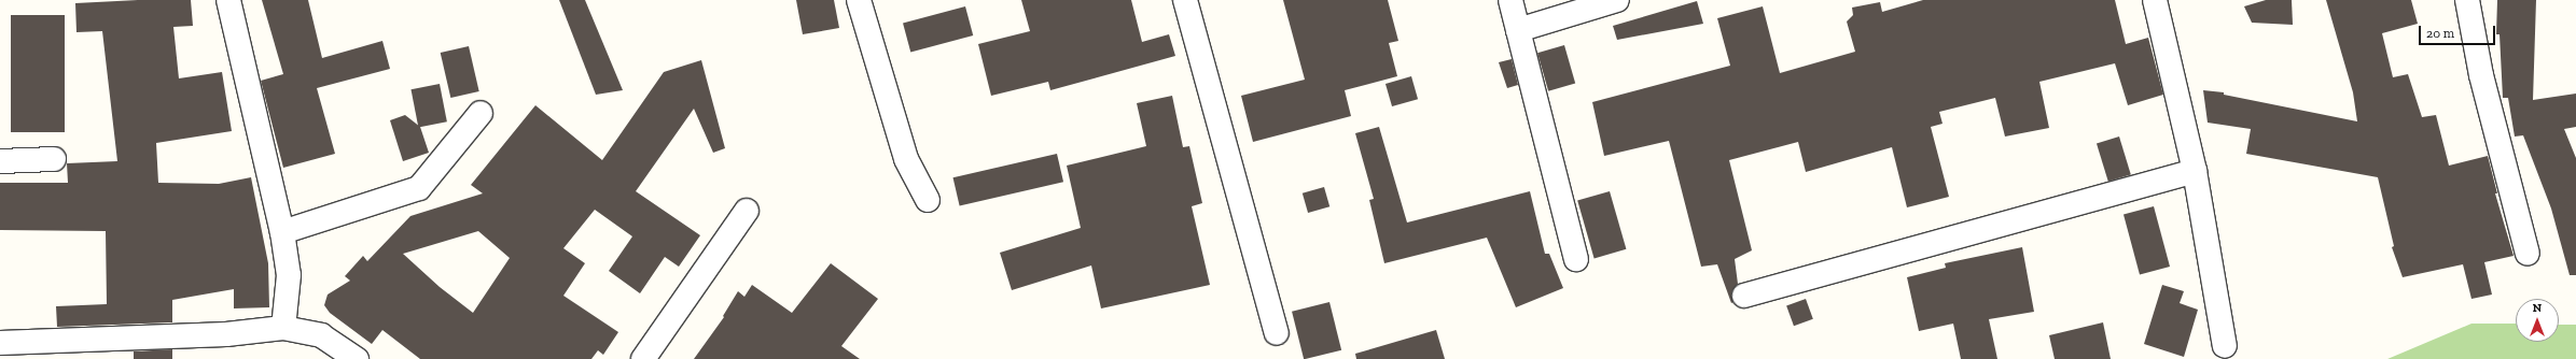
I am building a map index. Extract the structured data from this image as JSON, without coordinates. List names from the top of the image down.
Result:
{
  "scale_bar": "20 m",
  "north": "top"
}
